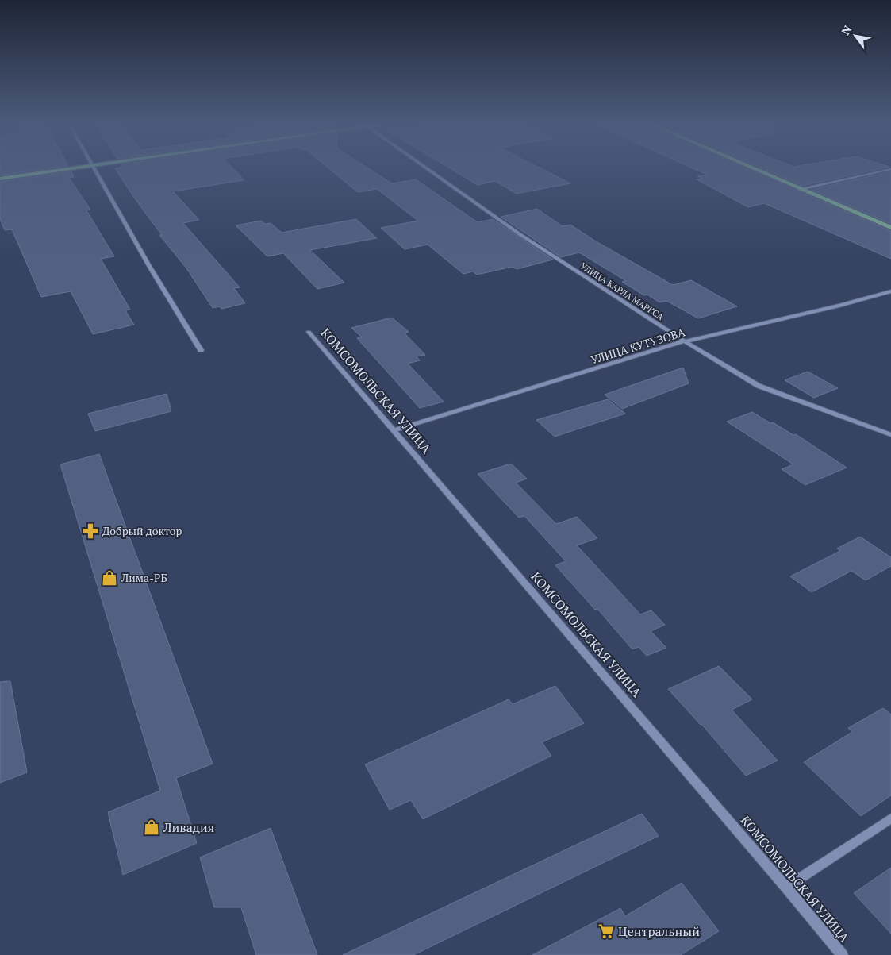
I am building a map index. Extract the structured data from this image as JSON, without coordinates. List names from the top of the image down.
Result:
{
  "streets": {
    "street": ["УЛИЦА КАРЛА МАРКСА", "УЛИЦА КУТУЗОВА", "КОМСОМОЛЬСКАЯ УЛИЦА"]
  },
  "crossings": [
    ["УЛИЦА КАРЛА МАРКСА", "УЛИЦА КУТУЗОВА"],
    ["УЛИЦА КУТУЗОВА", "КОМСОМОЛЬСКАЯ УЛИЦА"]
  ],
  "places": {
    "pharmacy": ["Добрый доктор"],
    "shop": ["Лима-РБ", "Ливадия"],
    "supermarket": ["Центральный"]
  },
  "north": "top left"
}
